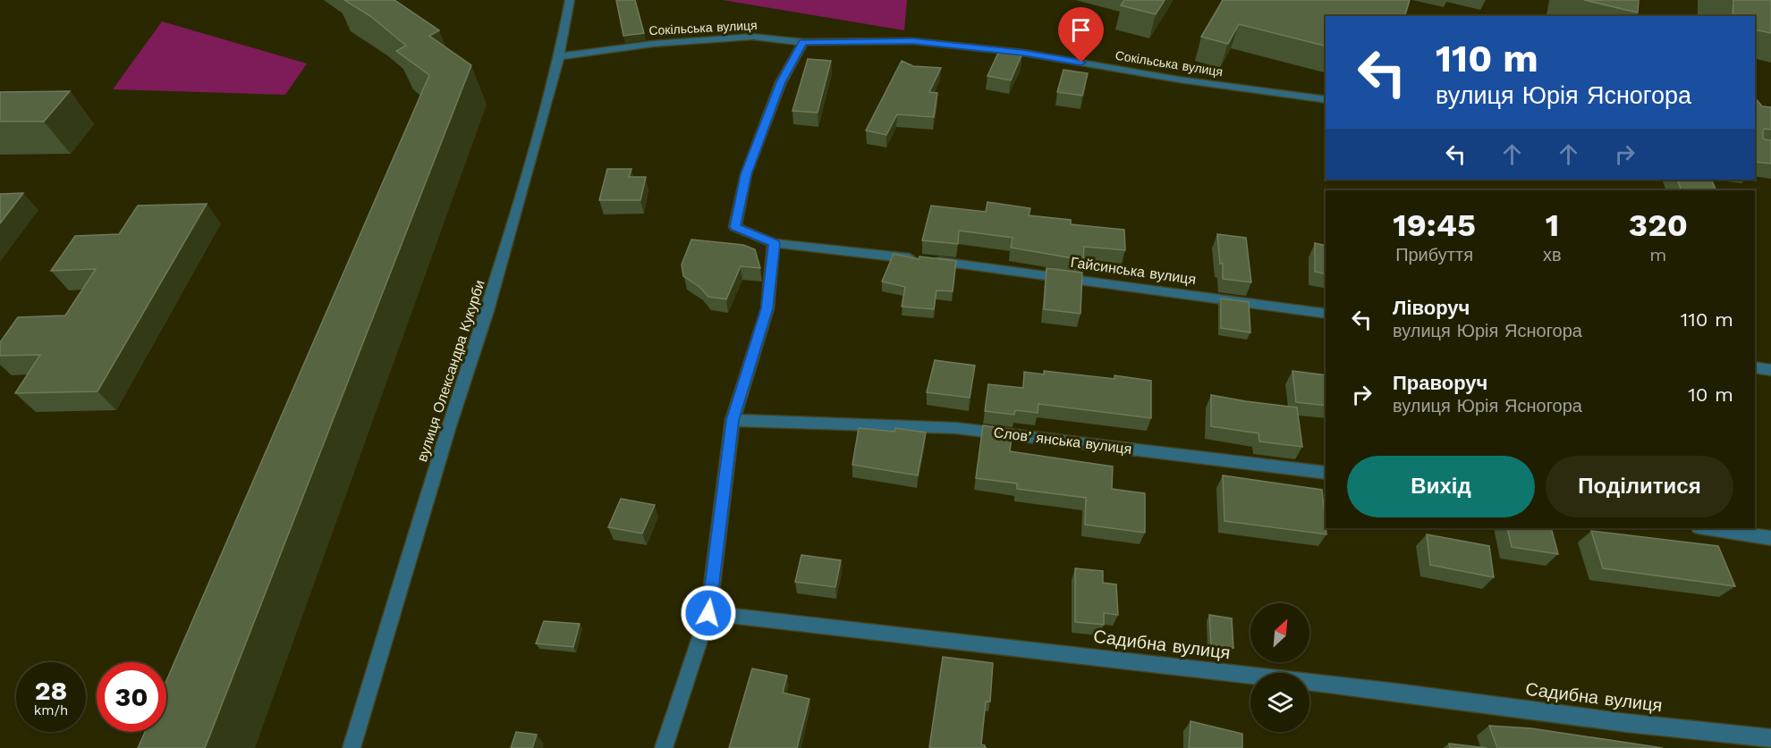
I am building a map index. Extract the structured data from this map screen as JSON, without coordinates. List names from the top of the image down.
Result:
{
  "streets": {
    "street": [
      "Сокільська вулиця",
      "Гайсинська вулиця",
      "вулиця Олександра Кукурби",
      "Словʼянська вулиця",
      "Садибна вулиця"
    ]
  },
  "crossings": [
    ["Сокільська вулиця", "Гайсинська вулиця"],
    ["Сокільська вулиця", "вулиця Олександра Кукурби"]
  ],
  "north": "top right",
  "page": {
    "turn": ["110 m", "вулиця Юрія Ясногора"],
    "eta": [
      "19:45",
      "Прибуття",
      "1",
      "хв",
      "320",
      "m"
    ],
    "list": [
      {
        "name": "Ліворуч",
        "note": "вулиця Юрія Ясногора",
        "value": "110 m"
      },
      {
        "name": "Праворуч",
        "note": "вулиця Юрія Ясногора",
        "value": "10 m"
      }
    ],
    "buttons": ["Вихід", "Поділитися"],
    "speed": "28 km/h",
    "limit": "30"
  }
}
